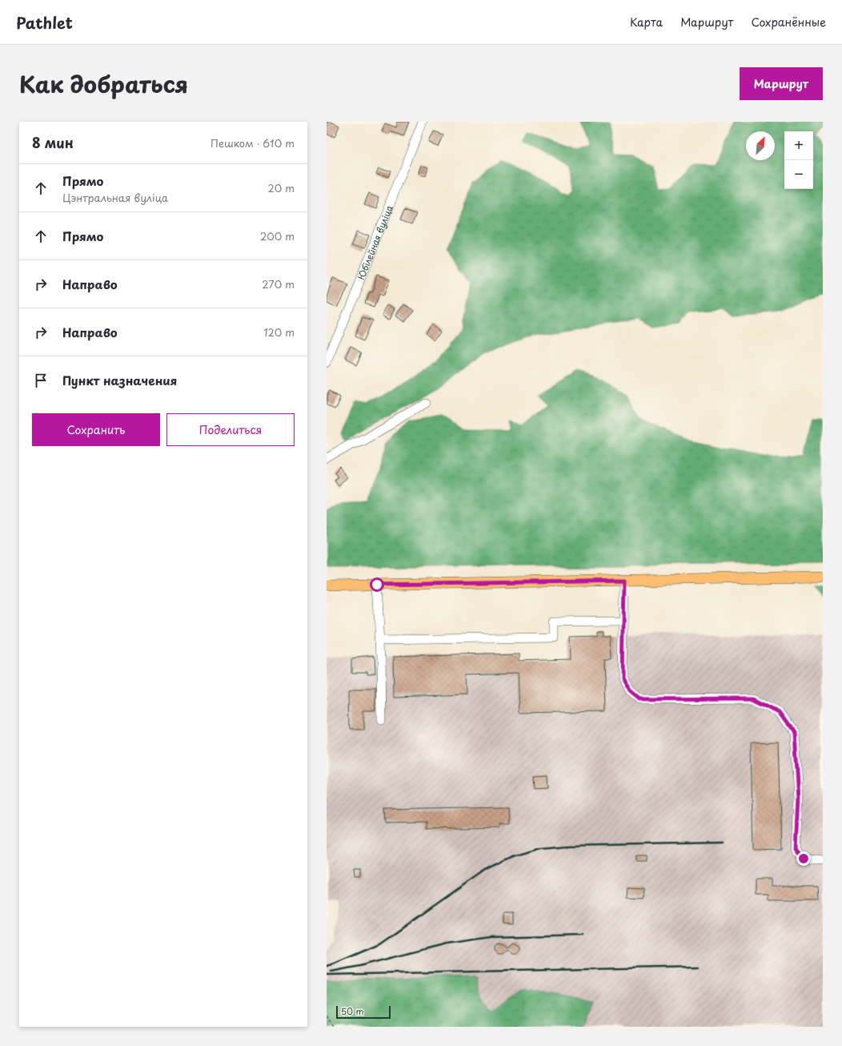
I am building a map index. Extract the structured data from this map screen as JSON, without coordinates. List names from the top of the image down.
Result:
{
  "streets": {
    "street": ["Юбілейная вуліца"]
  },
  "scale_bar": "50 m",
  "north": "top right",
  "page": {
    "header": "Pathlet",
    "nav": ["Карта", "Маршрут", "Сохранённые"],
    "title": "Как добраться",
    "buttons": [
      "Маршрут",
      ["Сохранить", "Поделиться"]
    ],
    "heading": ["8 мин", "Пешком · 610 m"],
    "map_buttons": ["+", "−"],
    "list": [
      ["Прямо", "Цэнтральная вуліца", "20 m"],
      ["Прямо", "200 m"],
      ["Направо", "270 m"],
      ["Направо", "120 m"],
      "Пункт назначения"
    ],
    "scale": "50 m"
  }
}
